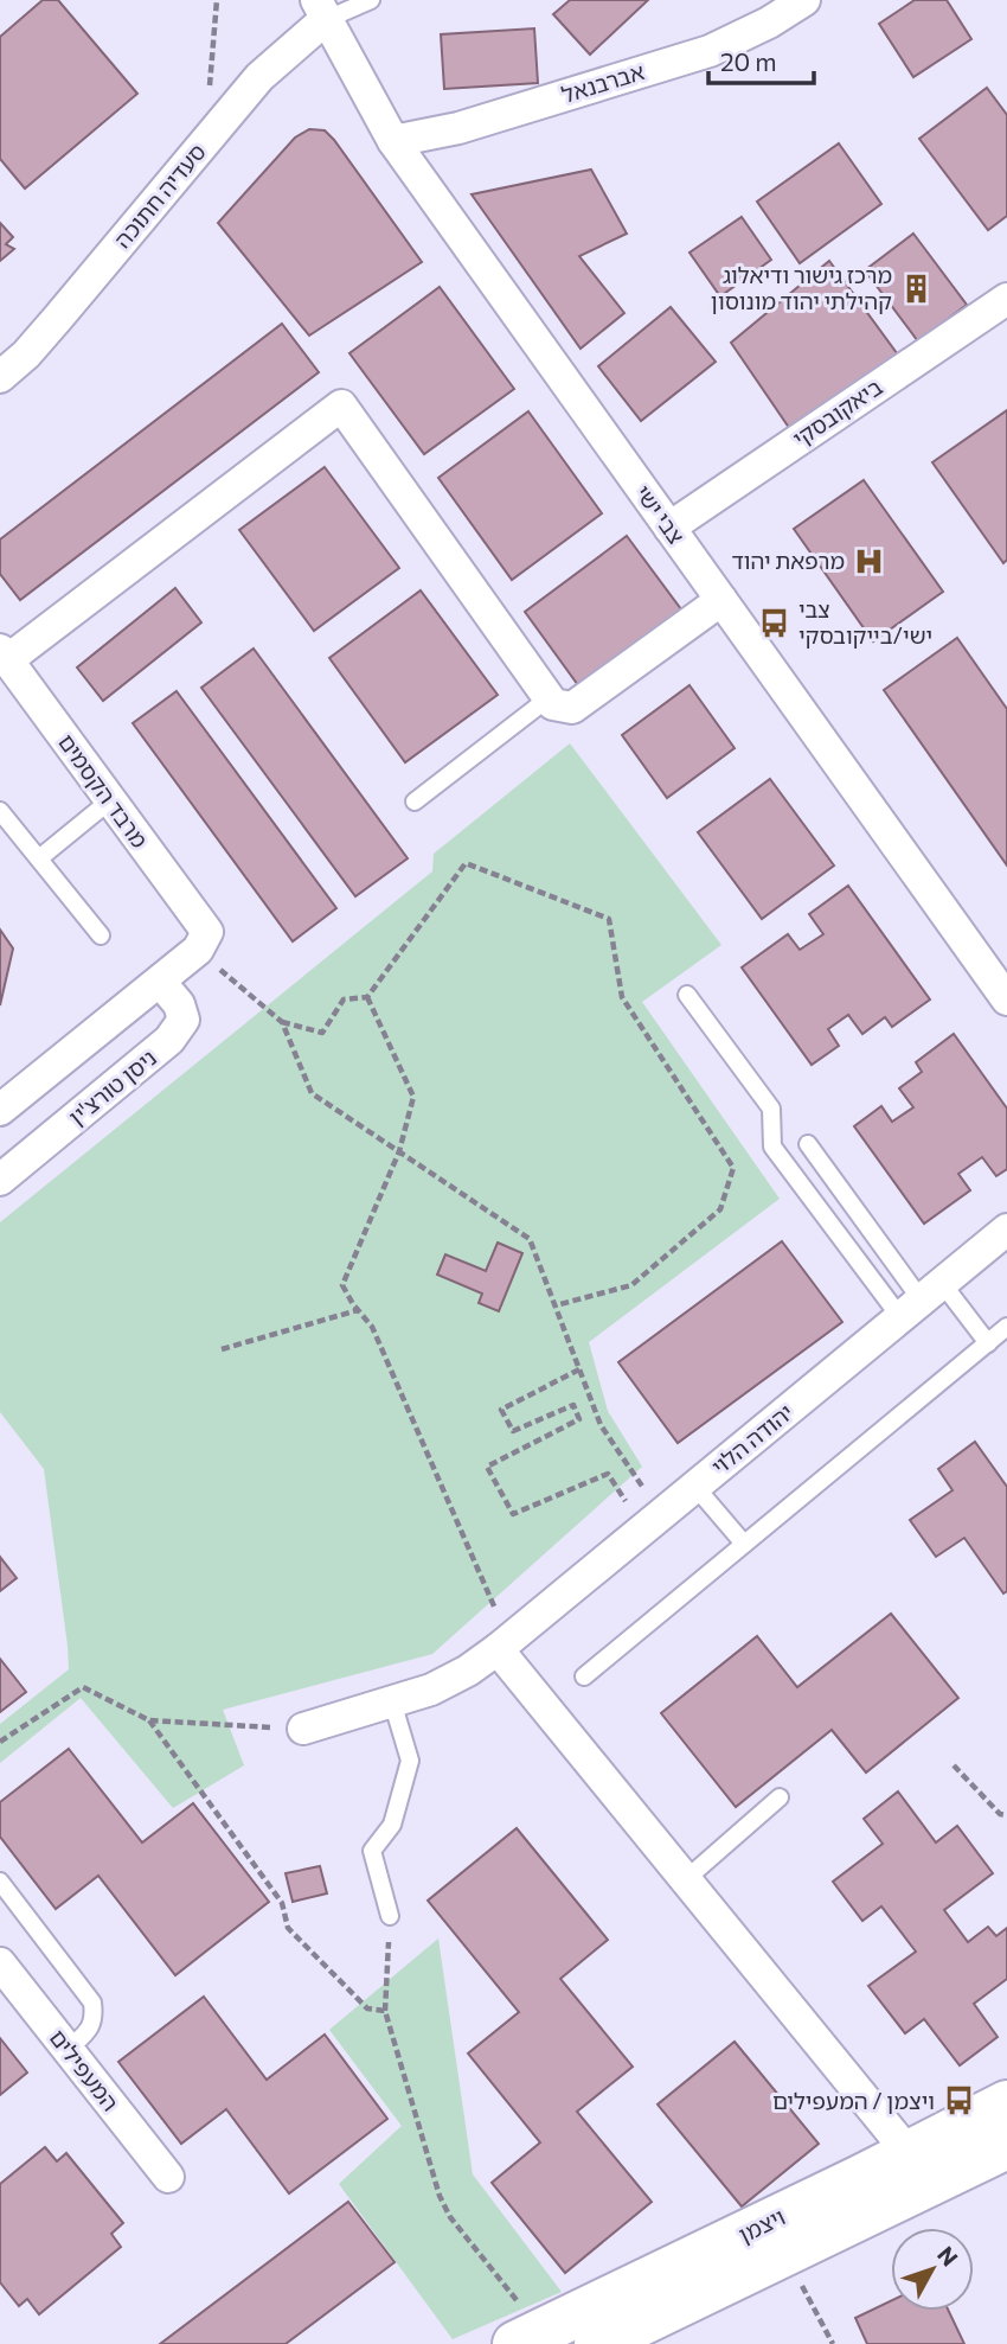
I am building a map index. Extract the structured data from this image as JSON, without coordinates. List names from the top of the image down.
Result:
{
  "streets": {
    "street": [
      "אברבנאל",
      "סעדיה חתוכה",
      "ביאקובסקי",
      "צבי ישי",
      "מרבד הקסמים",
      "ניסן טורצ'ין",
      "יהודה הלוי",
      "המעפילים",
      "ויצמן"
    ]
  },
  "crossings": [
    ["אברבנאל", "צבי ישי"],
    ["סעדיה חתוכה", "צבי ישי"],
    ["ביאקובסקי", "צבי ישי"]
  ],
  "places": {
    "building": ["מרכז גישור ודיאלוג קהילתי יהוד מונוסון"],
    "hospital": ["מרפאת יהוד"],
    "bus stop": ["צבי ישי/בייקובסקי", "ויצמן / המעפילים"]
  },
  "scale_bar": "20 m",
  "north": "top right"
}
